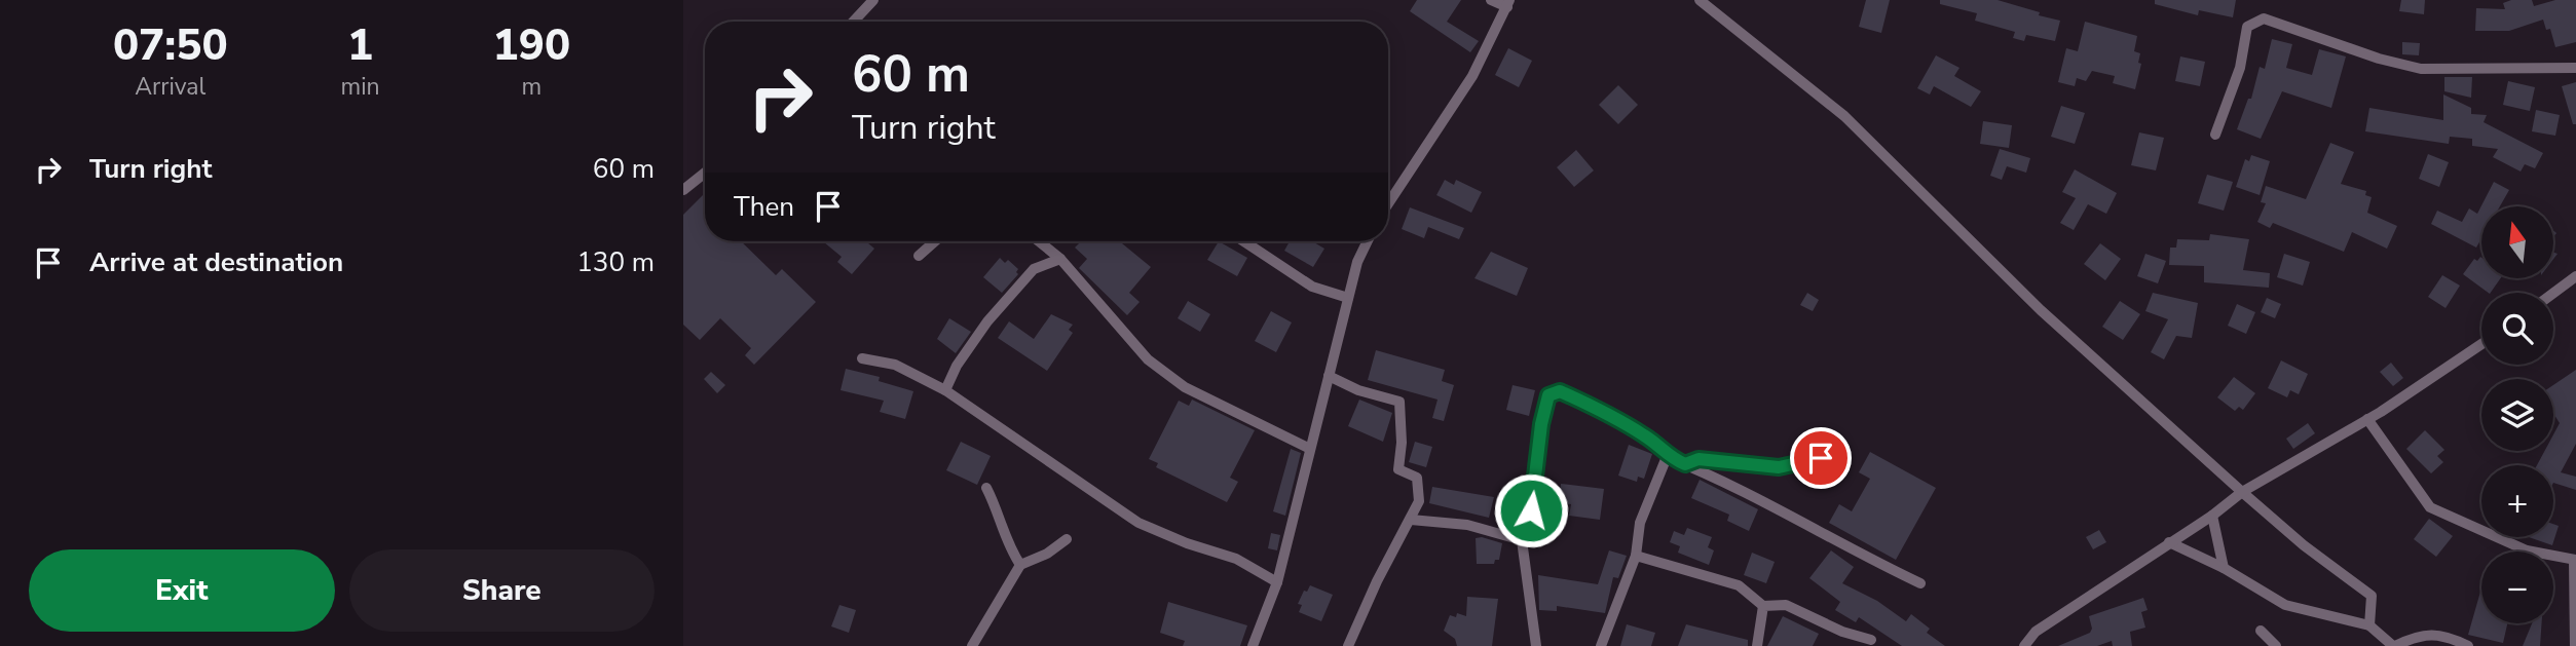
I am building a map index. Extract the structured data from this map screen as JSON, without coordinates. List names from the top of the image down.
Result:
{
  "north": "top",
  "page": {
    "eta": [
      "07:50",
      "Arrival",
      "1",
      "min",
      "190",
      "m"
    ],
    "turn": ["60 m", "Turn right"],
    "list": [
      {
        "name": "Turn right",
        "value": "60 m"
      },
      {
        "name": "Arrive at destination",
        "value": "130 m"
      }
    ],
    "then": "Then",
    "map_buttons": ["+", "−"],
    "buttons": ["Exit", "Share"]
  }
}
